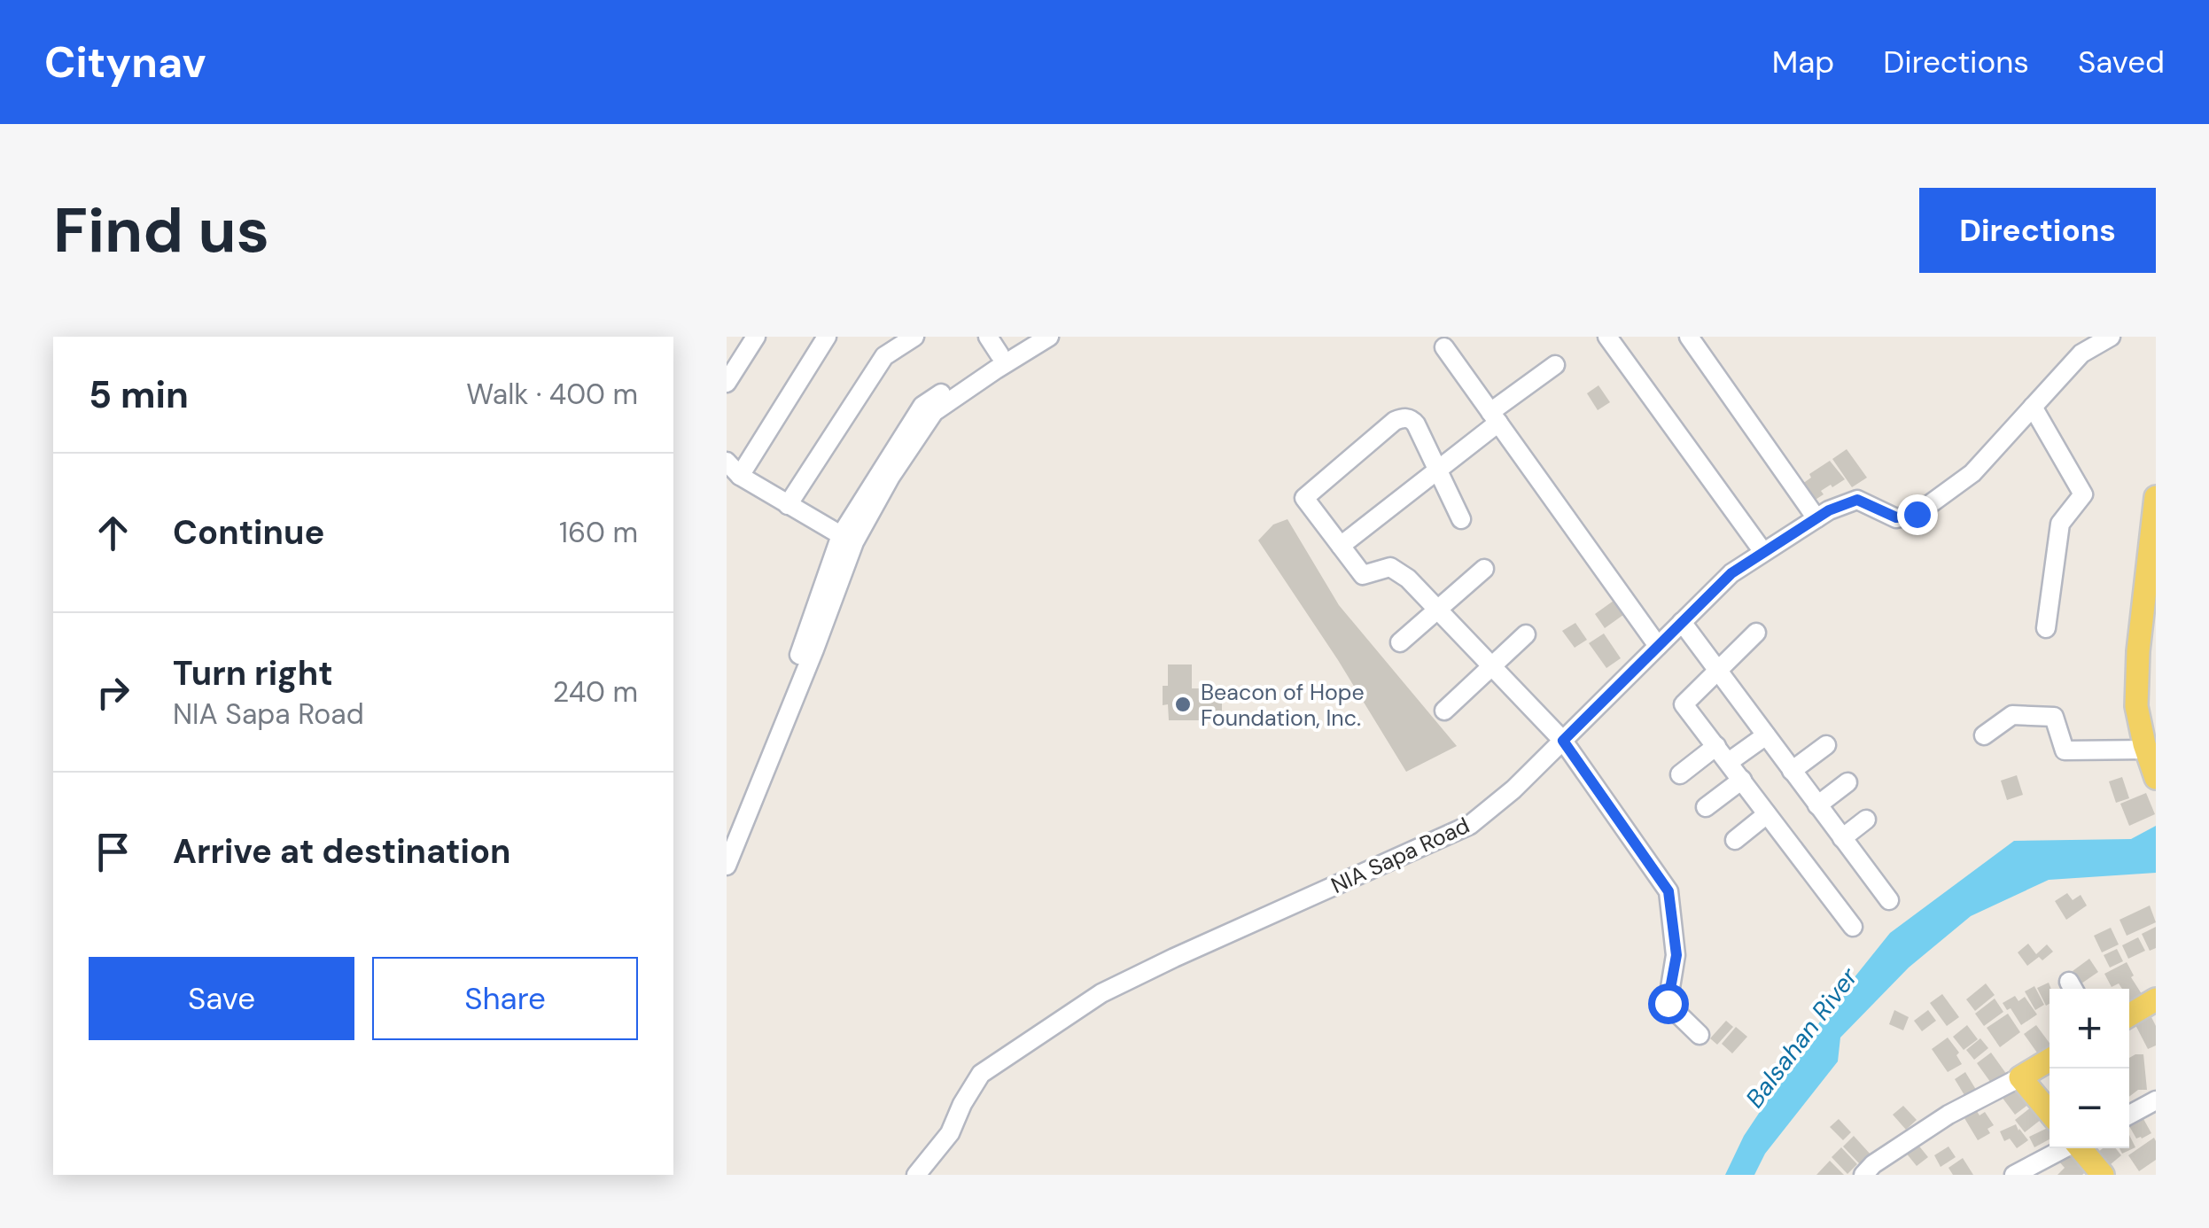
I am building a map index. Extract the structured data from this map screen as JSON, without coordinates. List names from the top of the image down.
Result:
{
  "streets": {
    "street": ["NIA Sapa Road"]
  },
  "water": ["Balsahan River"],
  "places": ["Beacon of Hope Foundation, Inc."],
  "page": {
    "header": "Citynav",
    "nav": ["Map", "Directions", "Saved"],
    "buttons": [
      "Directions",
      ["Save", "Share"]
    ],
    "title": "Find us",
    "heading": ["5 min", "Walk · 400 m"],
    "list": [
      ["Continue", "160 m"],
      ["Turn right", "NIA Sapa Road", "240 m"],
      "Arrive at destination"
    ],
    "map_buttons": ["+", "−"]
  }
}
